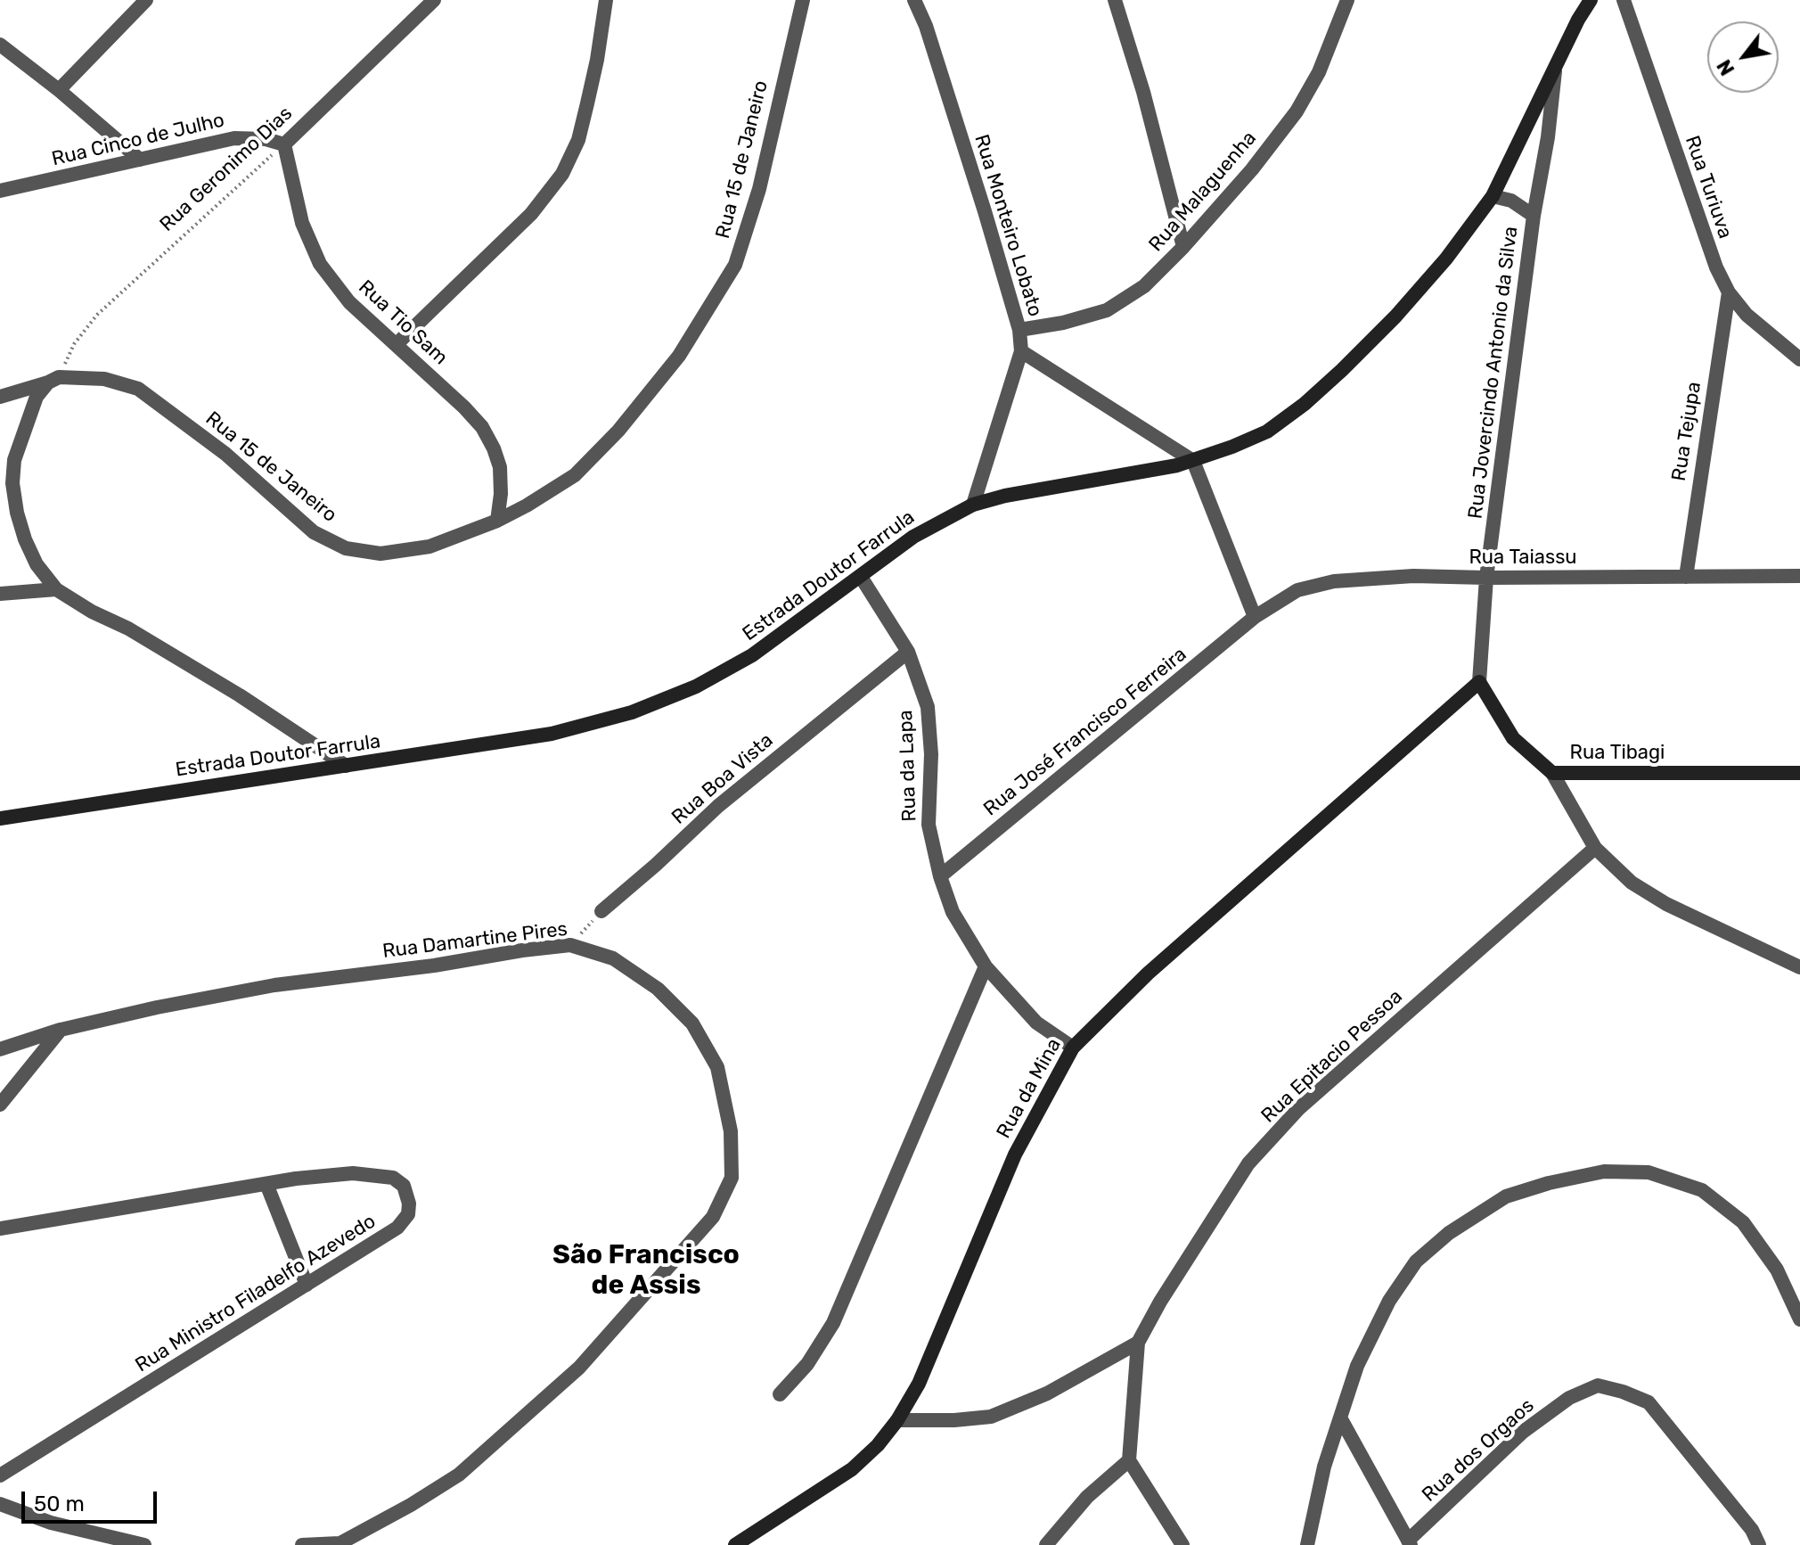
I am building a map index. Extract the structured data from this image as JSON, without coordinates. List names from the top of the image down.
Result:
{
  "streets": {
    "street": [
      "Rua Cinco de Julho",
      "Rua 15 de Janeiro",
      "Rua Geronimo Dias",
      "Rua Turiuva",
      "Rua Malaguenha",
      "Rua Monteiro Lobato",
      "Rua Tio Sam",
      "Rua Jovercindo Antonio da Silva",
      "Rua Tejupa",
      "Rua Taiassu",
      "Estrada Doutor Farrula",
      "Rua José Francisco Ferreira",
      "Rua Tibagi",
      "Rua da Lapa",
      "Rua Boa Vista",
      "Rua Damartine Pires",
      "Rua Epitacio Pessoa",
      "Rua da Mina",
      "Rua Ministro Filadelfo Azevedo",
      "Rua dos Orgaos"
    ]
  },
  "crossings": [
    ["Rua Cinco de Julho", "Rua Geronimo Dias"],
    ["Rua Cinco de Julho", "Rua Tio Sam"],
    ["Rua 15 de Janeiro", "Rua Geronimo Dias"],
    ["Rua 15 de Janeiro", "Rua Tio Sam"],
    ["Rua Geronimo Dias", "Rua Tio Sam"],
    ["Rua Turiuva", "Rua Tejupa"],
    ["Rua Malaguenha", "Rua Monteiro Lobato"],
    ["Rua Monteiro Lobato", "Estrada Doutor Farrula"],
    ["Rua Jovercindo Antonio da Silva", "Rua Taiassu"],
    ["Rua Jovercindo Antonio da Silva", "Estrada Doutor Farrula"],
    ["Rua Jovercindo Antonio da Silva", "Rua Tibagi"],
    ["Rua Jovercindo Antonio da Silva", "Rua da Mina"],
    ["Rua Tejupa", "Rua Taiassu"],
    ["Rua Taiassu", "Rua José Francisco Ferreira"],
    ["Estrada Doutor Farrula", "Rua da Lapa"],
    ["Rua José Francisco Ferreira", "Rua da Lapa"],
    ["Rua Tibagi", "Rua da Mina"],
    ["Rua da Lapa", "Rua Boa Vista"],
    ["Rua da Lapa", "Rua da Mina"]
  ],
  "districts": ["São Francisco de Assis"],
  "scale_bar": "50 m",
  "north": "bottom left"
}
